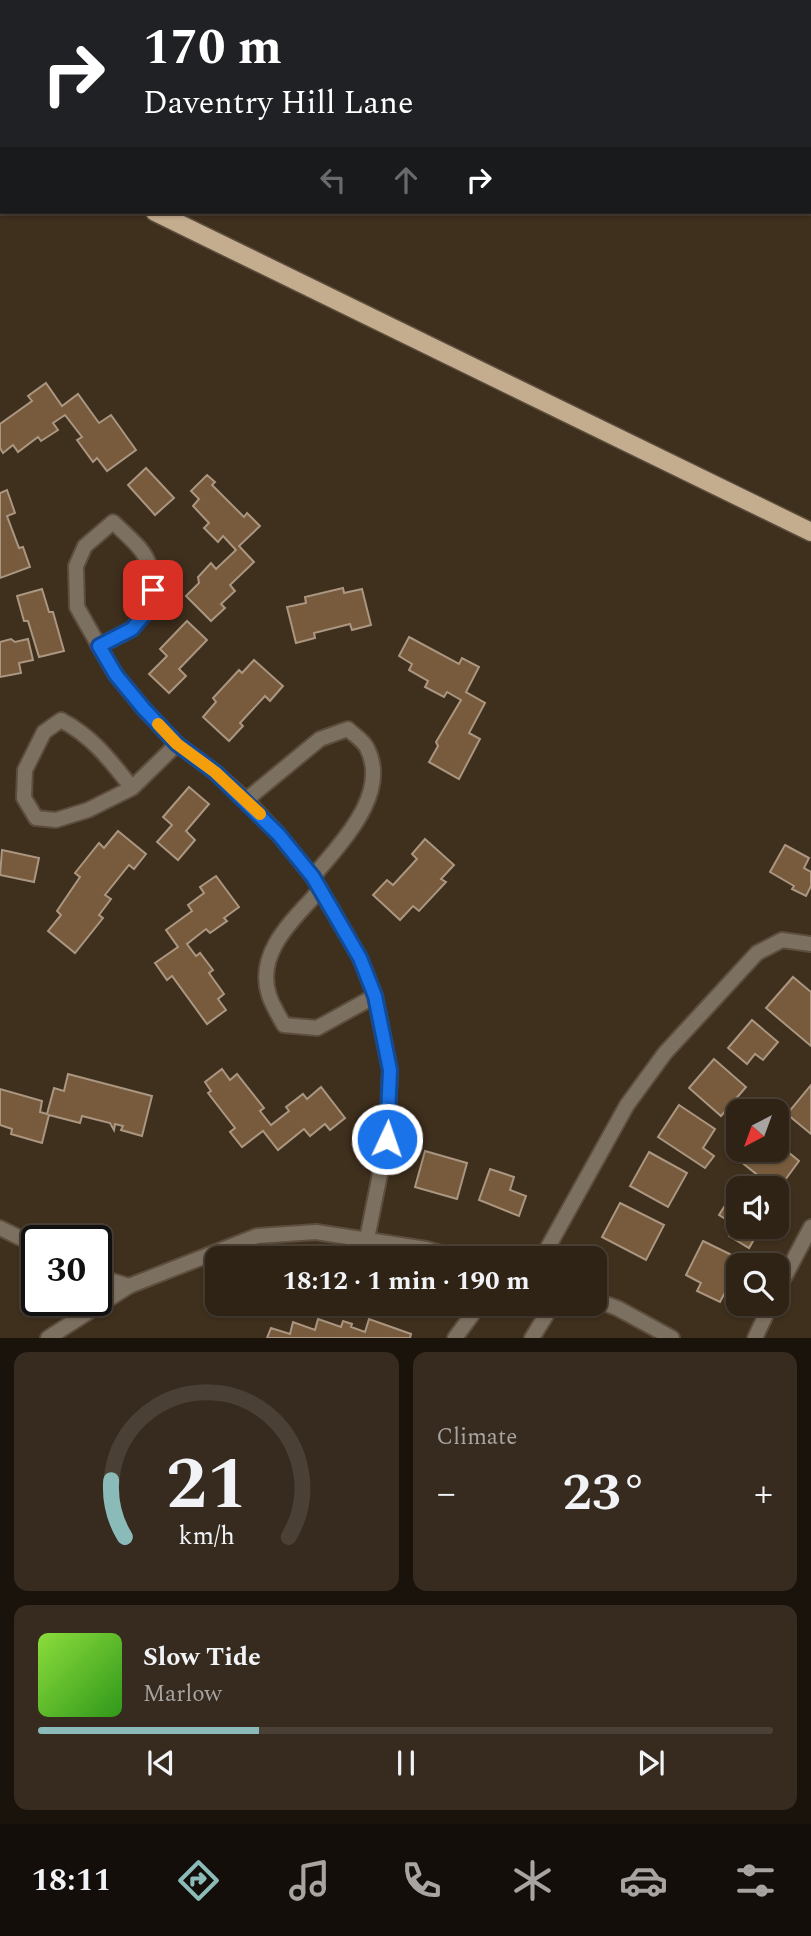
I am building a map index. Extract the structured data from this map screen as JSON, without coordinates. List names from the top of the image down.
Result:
{
  "north": "bottom left",
  "page": {
    "turn": ["170 m", "Daventry Hill Lane"],
    "limit": "30",
    "trip": "18:12 · 1 min · 190 m",
    "tile": "Climate",
    "heat": ["−", "23°", "+"],
    "song": ["Slow Tide", "Marlow"],
    "tabs": "18:11",
    "gauge": ["21", "km/h"]
  }
}
